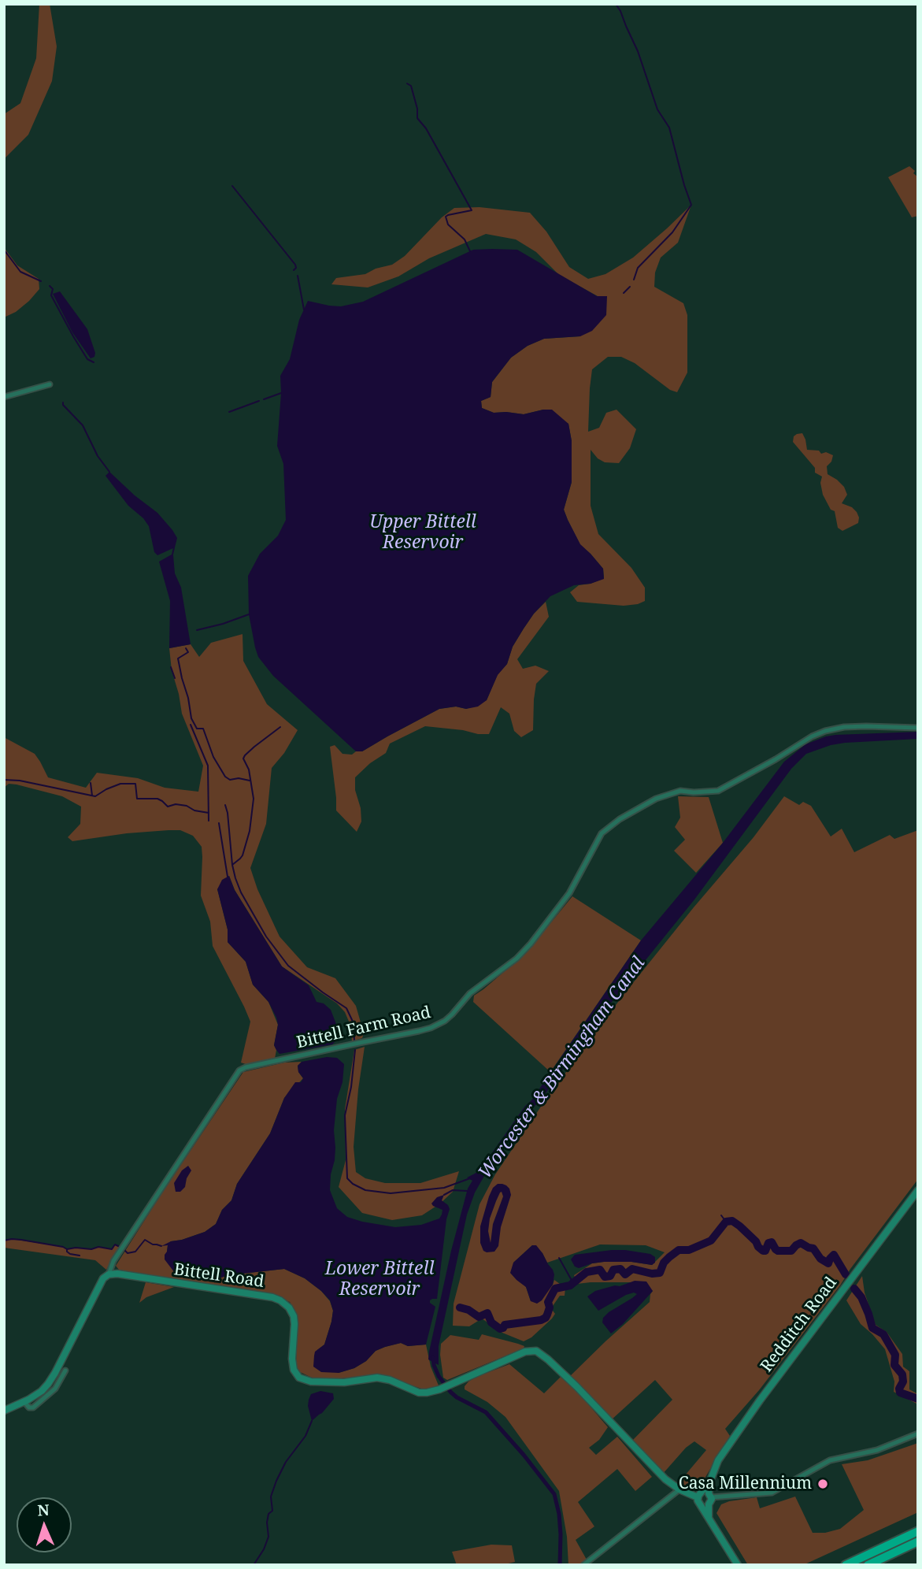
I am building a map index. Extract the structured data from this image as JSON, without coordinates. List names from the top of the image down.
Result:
{
  "streets": {
    "main road": ["Bittell Road", "Redditch Road"],
    "street": ["Bittell Farm Road"]
  },
  "crossings": [
    ["Bittell Farm Road", "Bittell Road"],
    ["Bittell Road", "Redditch Road"]
  ],
  "water": ["Upper Bittell Reservoir", "Worcester & Birmingham Canal", "Lower Bittell Reservoir"],
  "places": ["Casa Millennium"],
  "north": "top"
}
